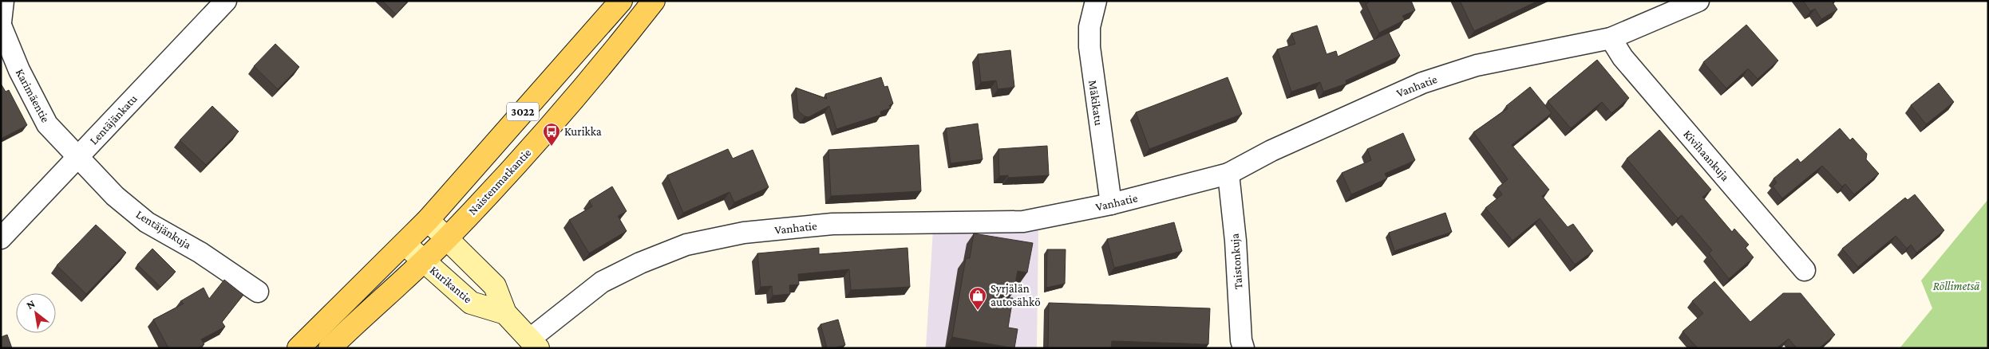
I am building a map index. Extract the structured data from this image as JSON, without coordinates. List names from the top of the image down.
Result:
{
  "streets": {
    "main road": ["3022", "Naistenmatkantie", "Kurikantie"],
    "street": [
      "Vanhatie",
      "Karimäentie",
      "Mäkikatu",
      "Lentäjänkatu",
      "Kivihaankuja",
      "Lentäjänkuja",
      "Taistonkuja"
    ]
  },
  "crossings": [
    ["Vanhatie", "Mäkikatu"],
    ["Vanhatie", "Kivihaankuja"],
    ["Vanhatie", "Taistonkuja"],
    ["Vanhatie", "Kurikantie"],
    ["Karimäentie", "Lentäjänkatu"],
    ["Karimäentie", "Lentäjänkuja"],
    ["3022", "Kurikantie"],
    ["Lentäjänkatu", "Lentäjänkuja"],
    ["Naistenmatkantie", "Kurikantie"]
  ],
  "parks": ["Röllimetsä"],
  "places": {
    "bus stop": ["Kurikka"],
    "shop": ["Syrjälän autosähkö"]
  },
  "north": "top left"
}
